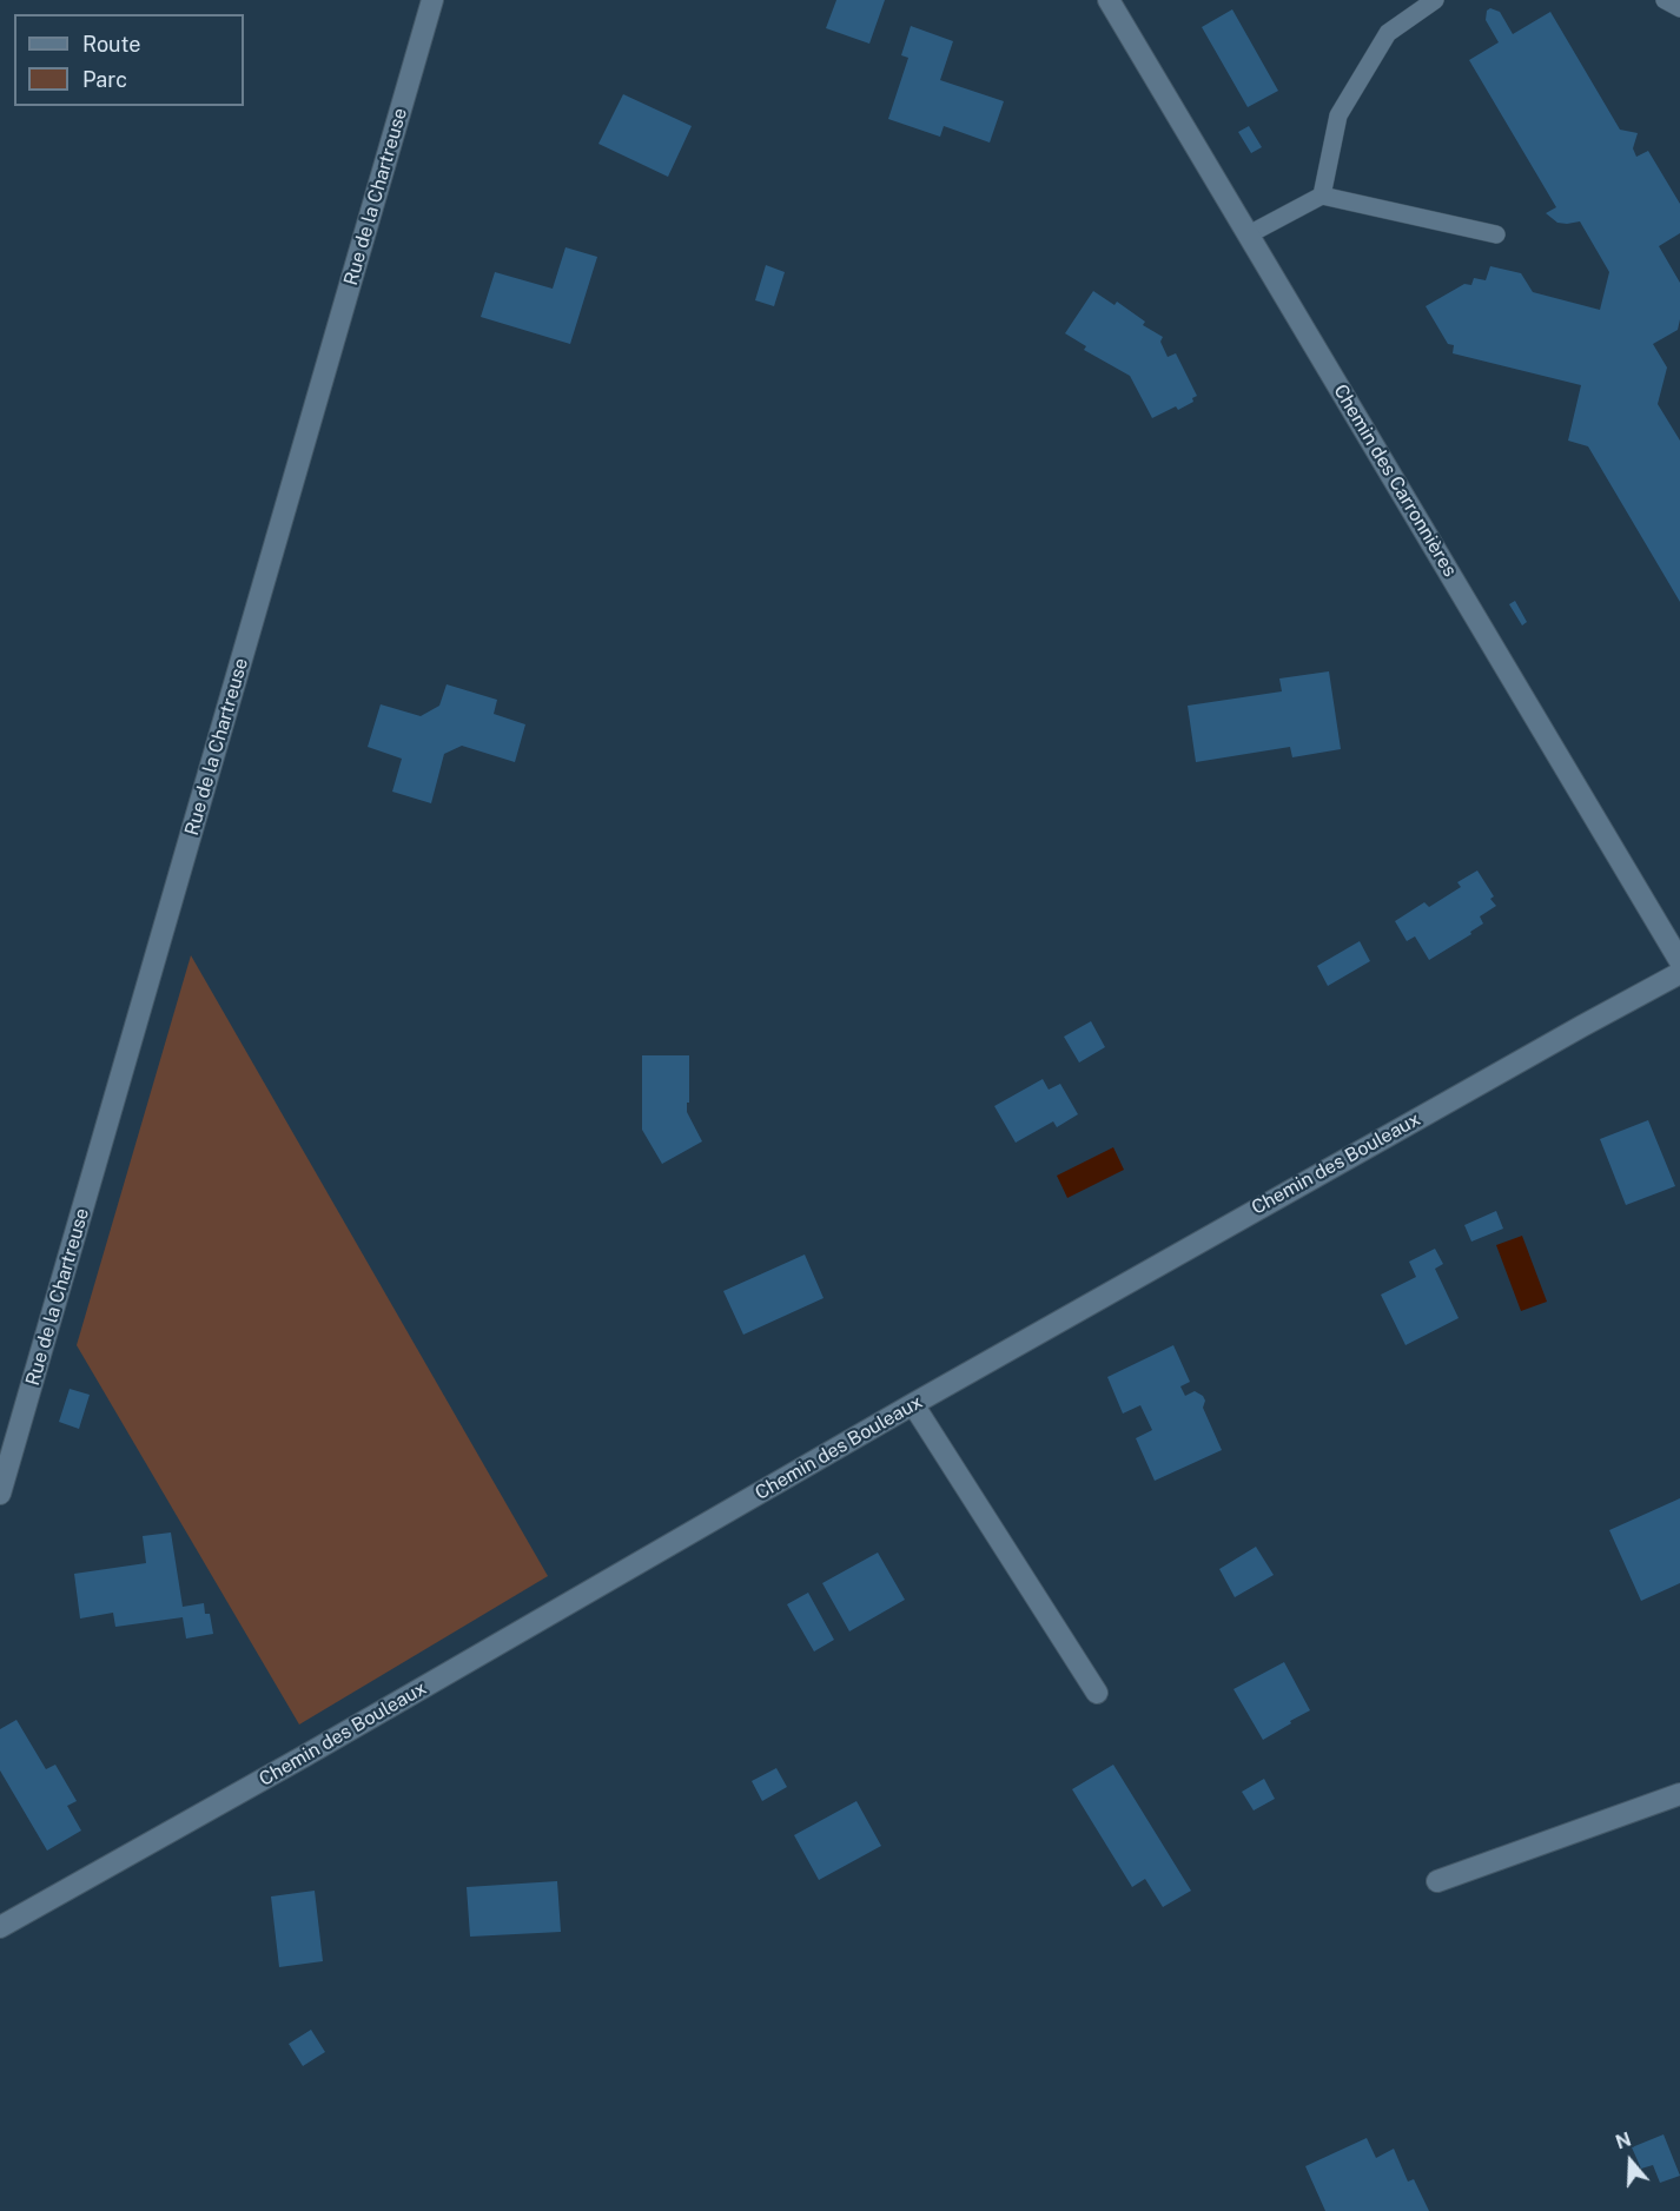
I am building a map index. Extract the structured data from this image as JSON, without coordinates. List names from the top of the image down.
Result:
{
  "streets": {
    "street": ["Rue de la Chartreuse", "Chemin des Carronnières", "Chemin des Bouleaux"]
  },
  "legend": ["Route", "Parc"],
  "north": "top"
}
